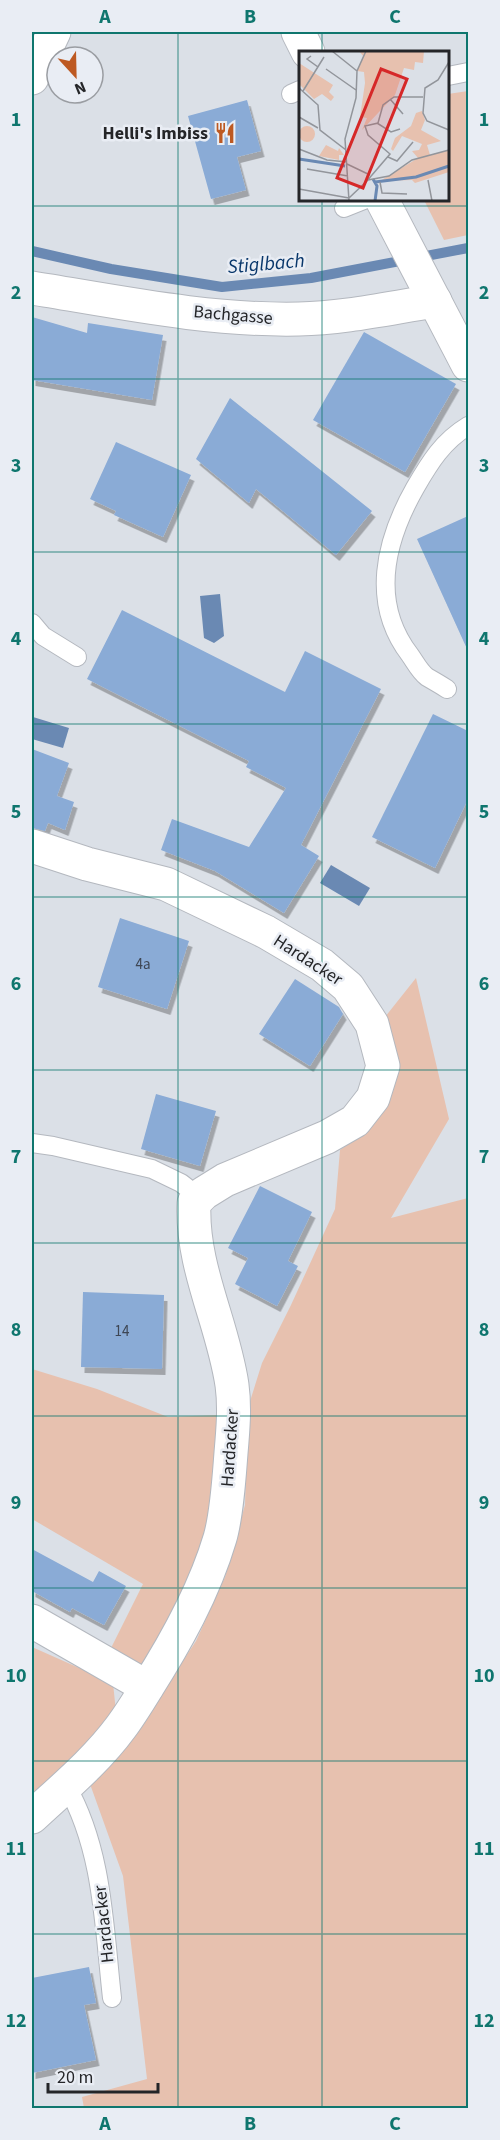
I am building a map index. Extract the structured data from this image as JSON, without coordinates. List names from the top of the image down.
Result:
{
  "streets": {
    "street": ["Bachgasse", "Hardacker"]
  },
  "water": ["Stiglbach"],
  "places": {
    "restaurant": ["Helli's Imbiss"]
  },
  "house_numbers": ["4a", "14"],
  "scale_bar": "20 m",
  "north": "bottom",
  "grid": {
    "columns": ["A", "B", "C"],
    "rows": [
      "1",
      "2",
      "3",
      "4",
      "5",
      "6",
      "7",
      "8",
      "9",
      "10",
      "11",
      "12"
    ]
  }
}
